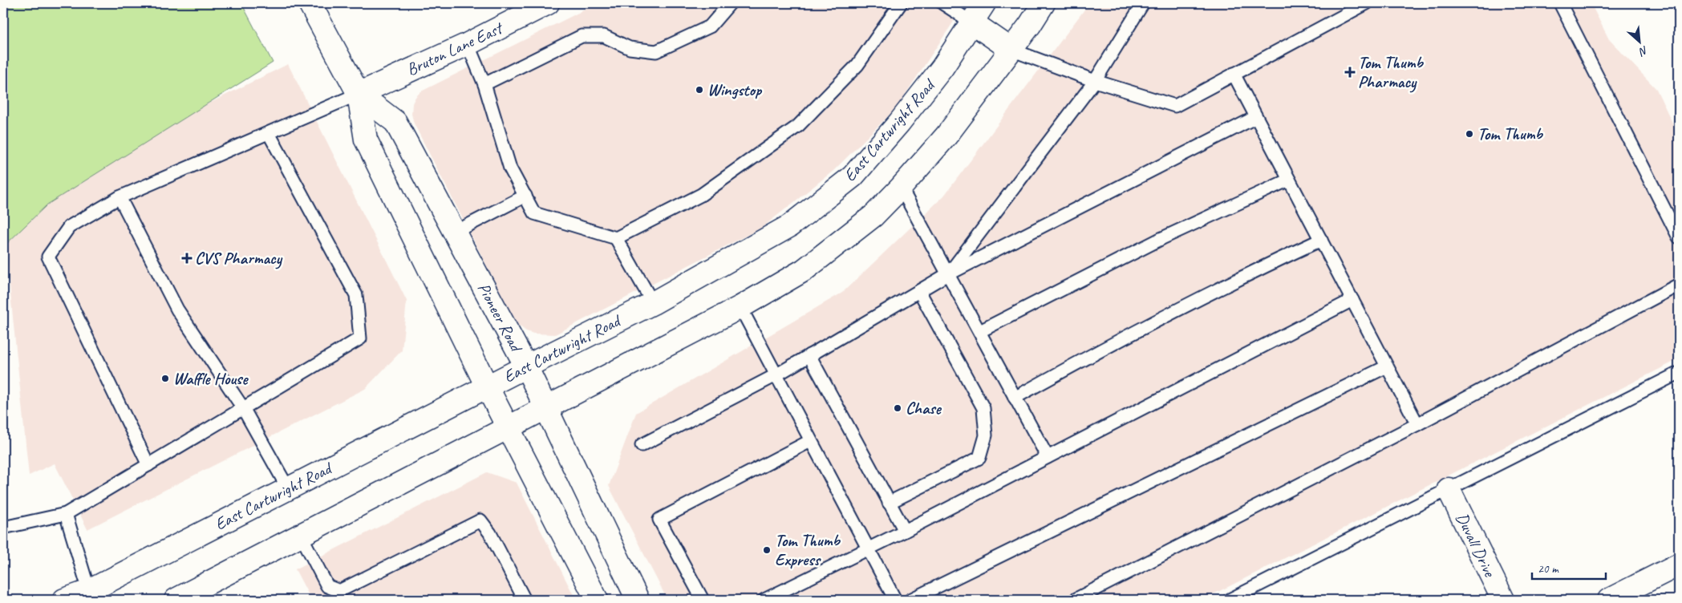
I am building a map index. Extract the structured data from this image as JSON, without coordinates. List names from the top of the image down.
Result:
{
  "streets": {
    "main road": [
      "Bruton Lane East",
      "East Cartwright Road",
      "Pioneer Road",
      "Duvall Drive"
    ]
  },
  "crossings": [
    ["Bruton Lane East", "Pioneer Road"],
    ["East Cartwright Road", "Pioneer Road"]
  ],
  "places": {
    "health": ["Tom Thumb Pharmacy", "CVS Pharmacy"],
    "other": [
      "Wingstop",
      "Tom Thumb",
      "Waffle House",
      "Chase",
      "Tom Thumb Express"
    ]
  },
  "scale_bar": "20 m",
  "north": "bottom right"
}
